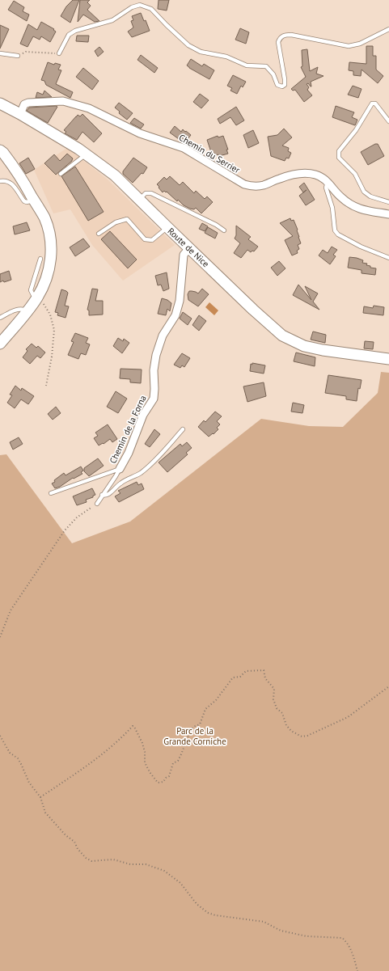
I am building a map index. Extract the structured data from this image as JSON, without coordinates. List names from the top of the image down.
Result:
{
  "streets": {
    "main road": ["Route de Nice"],
    "street": ["Chemin du Serrier", "Chemin de la Forna"]
  },
  "crossings": [
    ["Chemin du Serrier", "Route de Nice"],
    ["Route de Nice", "Chemin de la Forna"]
  ],
  "parks": ["Parc de la Grande Corniche"]
}
